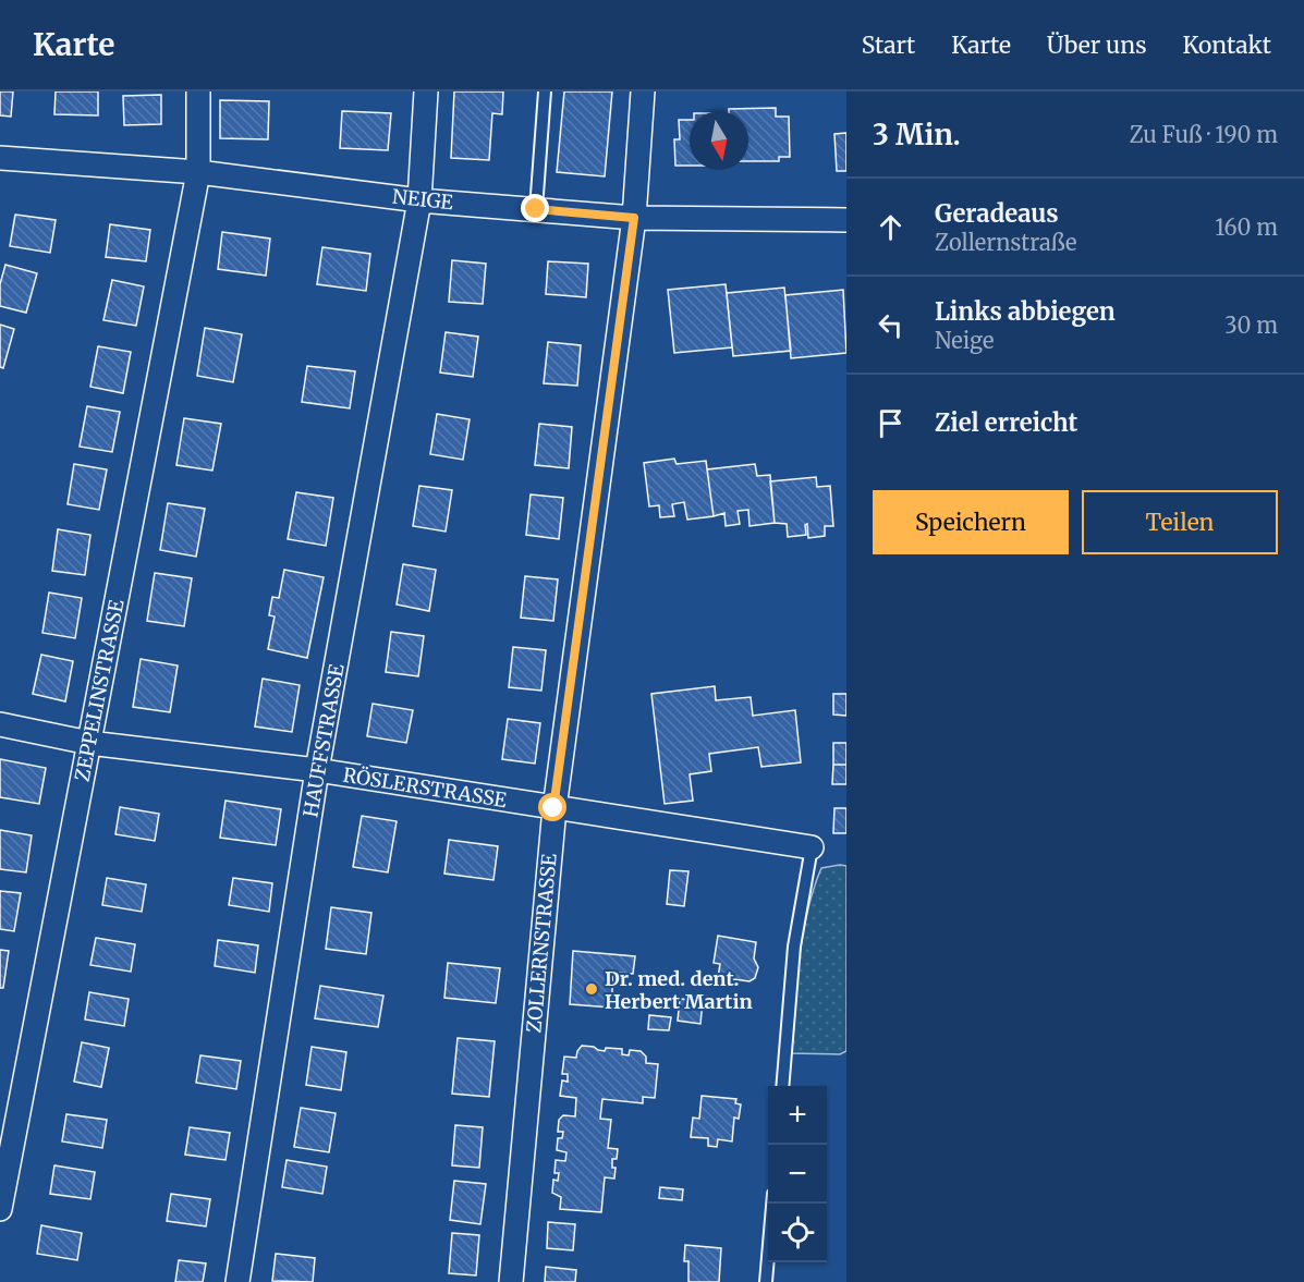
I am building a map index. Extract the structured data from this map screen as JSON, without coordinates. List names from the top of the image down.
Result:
{
  "streets": {
    "street": [
      "NEIGE",
      "ZEPPELINSTRASSE",
      "HAUFFSTRASSE",
      "RÖSLERSTRASSE",
      "ZOLLERNSTRASSE"
    ]
  },
  "crossings": [
    ["NEIGE", "ZEPPELINSTRASSE"],
    ["NEIGE", "HAUFFSTRASSE"],
    ["NEIGE", "ZOLLERNSTRASSE"],
    ["ZEPPELINSTRASSE", "RÖSLERSTRASSE"],
    ["HAUFFSTRASSE", "RÖSLERSTRASSE"],
    ["RÖSLERSTRASSE", "ZOLLERNSTRASSE"]
  ],
  "places": ["Dr. med. dent. Herbert Martin"],
  "north": "bottom",
  "page": {
    "header": "Karte",
    "nav": [
      "Start",
      "Karte",
      "Über uns",
      "Kontakt"
    ],
    "heading": ["3 Min.", "Zu Fuß · 190 m"],
    "list": [
      ["Geradeaus", "Zollernstraße", "160 m"],
      ["Links abbiegen", "Neige", "30 m"],
      "Ziel erreicht"
    ],
    "buttons": ["Speichern", "Teilen"],
    "map_buttons": ["+", "−"]
  }
}
